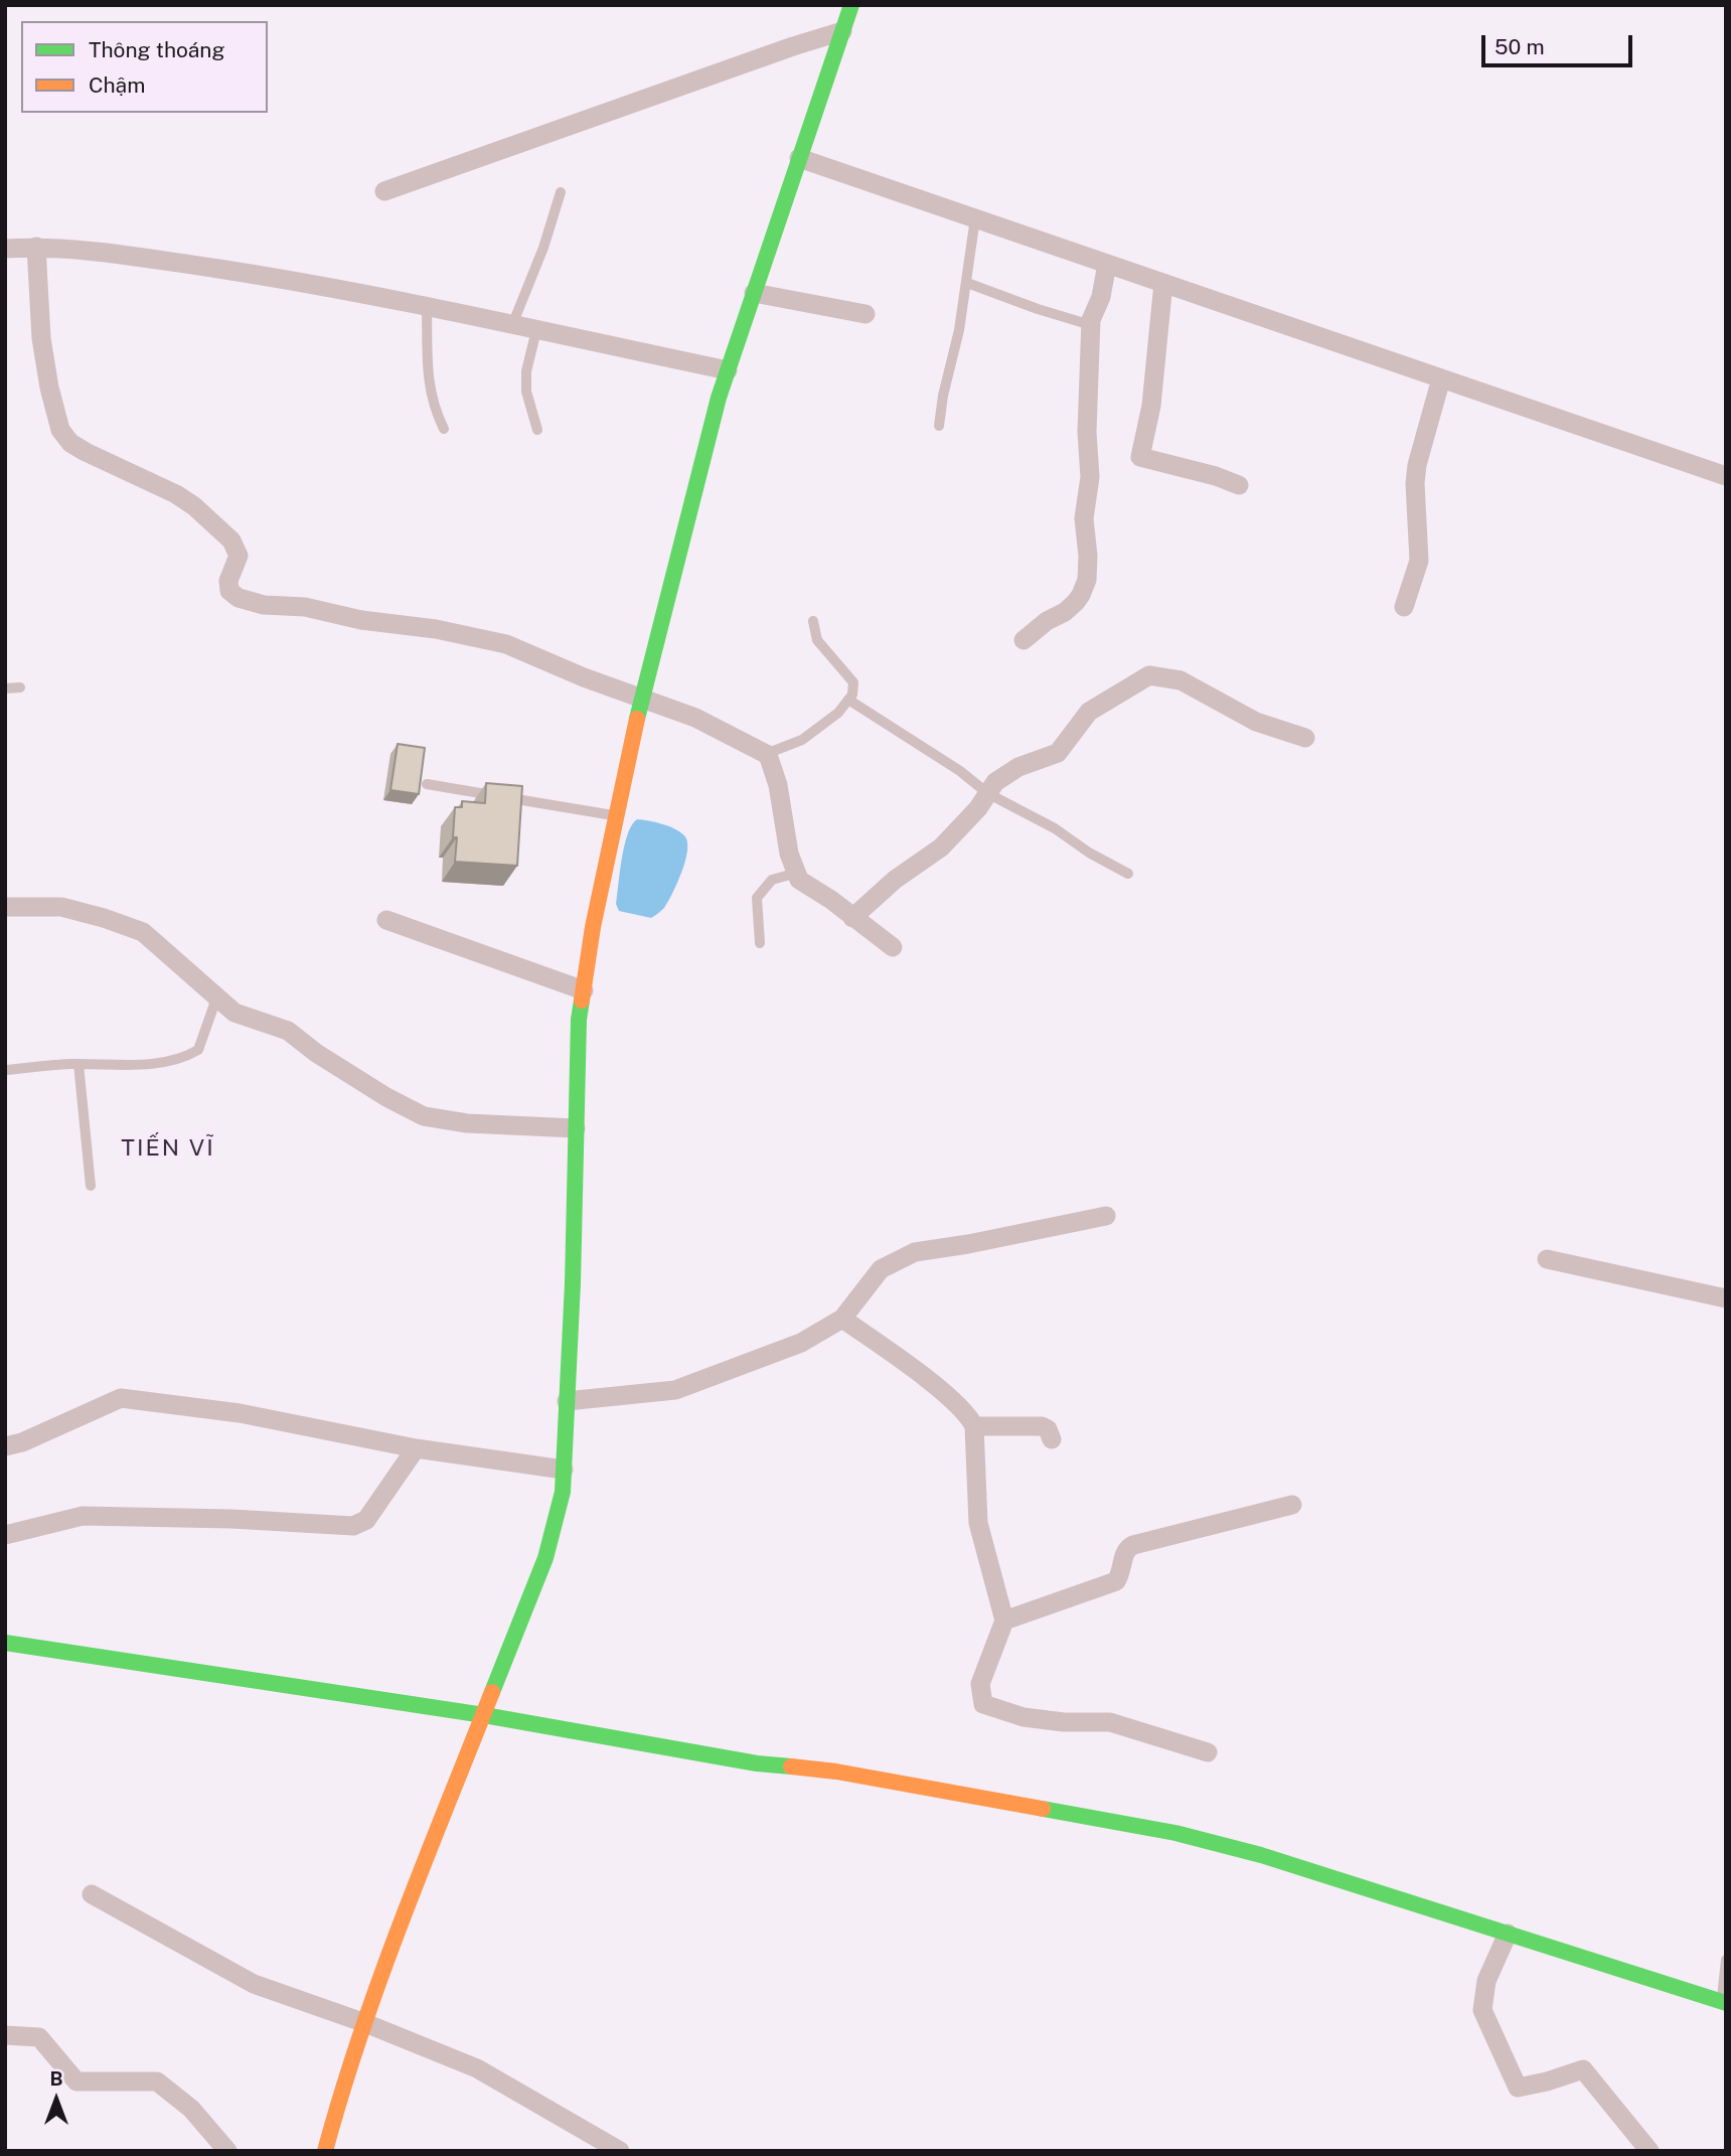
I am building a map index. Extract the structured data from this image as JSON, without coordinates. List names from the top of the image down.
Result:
{
  "districts": ["TIẾN VĨ"],
  "legend": ["Thông thoáng", "Chậm"],
  "scale_bar": "50 m",
  "north": "top"
}
